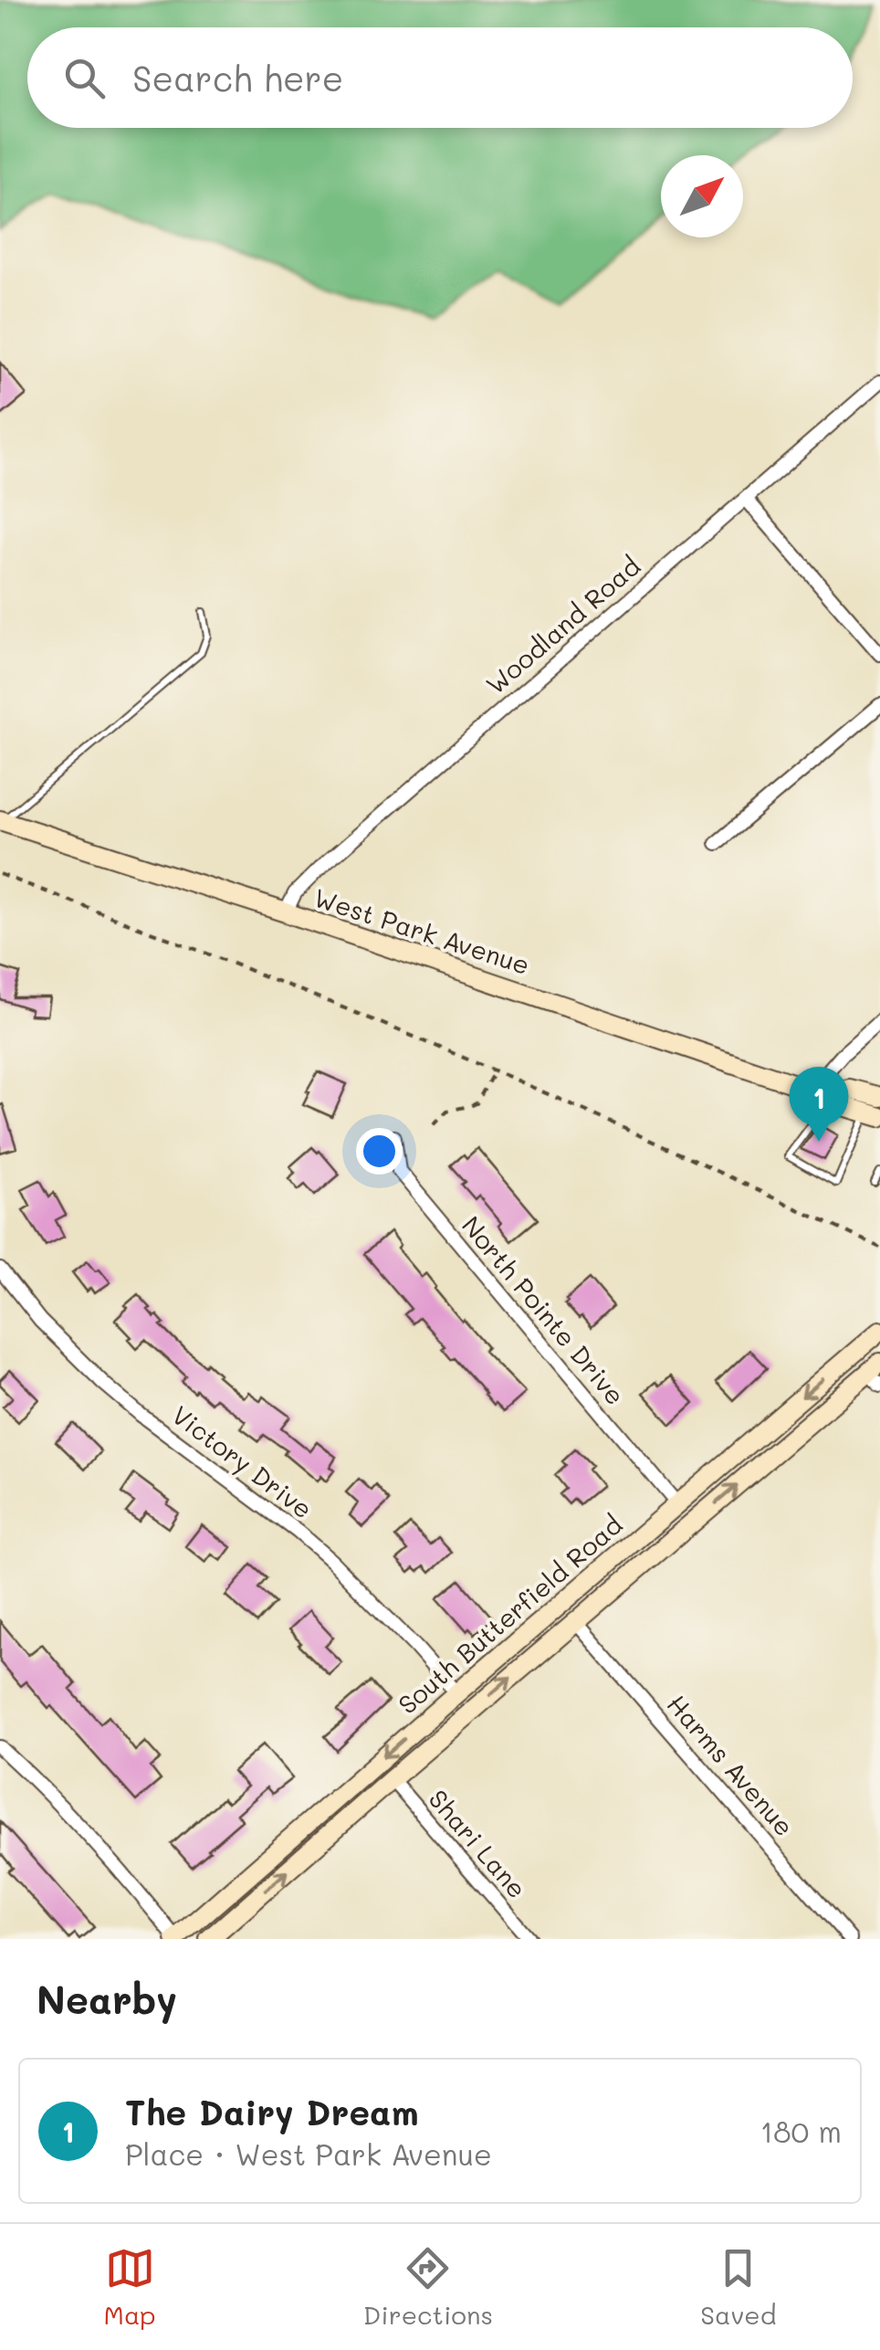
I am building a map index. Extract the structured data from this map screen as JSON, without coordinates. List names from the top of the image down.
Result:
{
  "streets": {
    "main road": ["West Park Avenue", "South Butterfield Road"],
    "street": [
      "Woodland Road",
      "North Pointe Drive",
      "Victory Drive",
      "Harms Avenue",
      "Shari Lane"
    ]
  },
  "crossings": [
    ["Woodland Road", "West Park Avenue"],
    ["North Pointe Drive", "South Butterfield Road"],
    ["Victory Drive", "South Butterfield Road"],
    ["South Butterfield Road", "Harms Avenue"],
    ["South Butterfield Road", "Shari Lane"]
  ],
  "north": "top right",
  "page": {
    "search": "Search here",
    "pins": "1",
    "heading": "Nearby",
    "list": [
      {
        "mark": "1",
        "name": "The Dairy Dream",
        "note": "Place · West Park Avenue",
        "value": "180 m"
      }
    ],
    "nav": ["Map", "Directions", "Saved"]
  }
}
